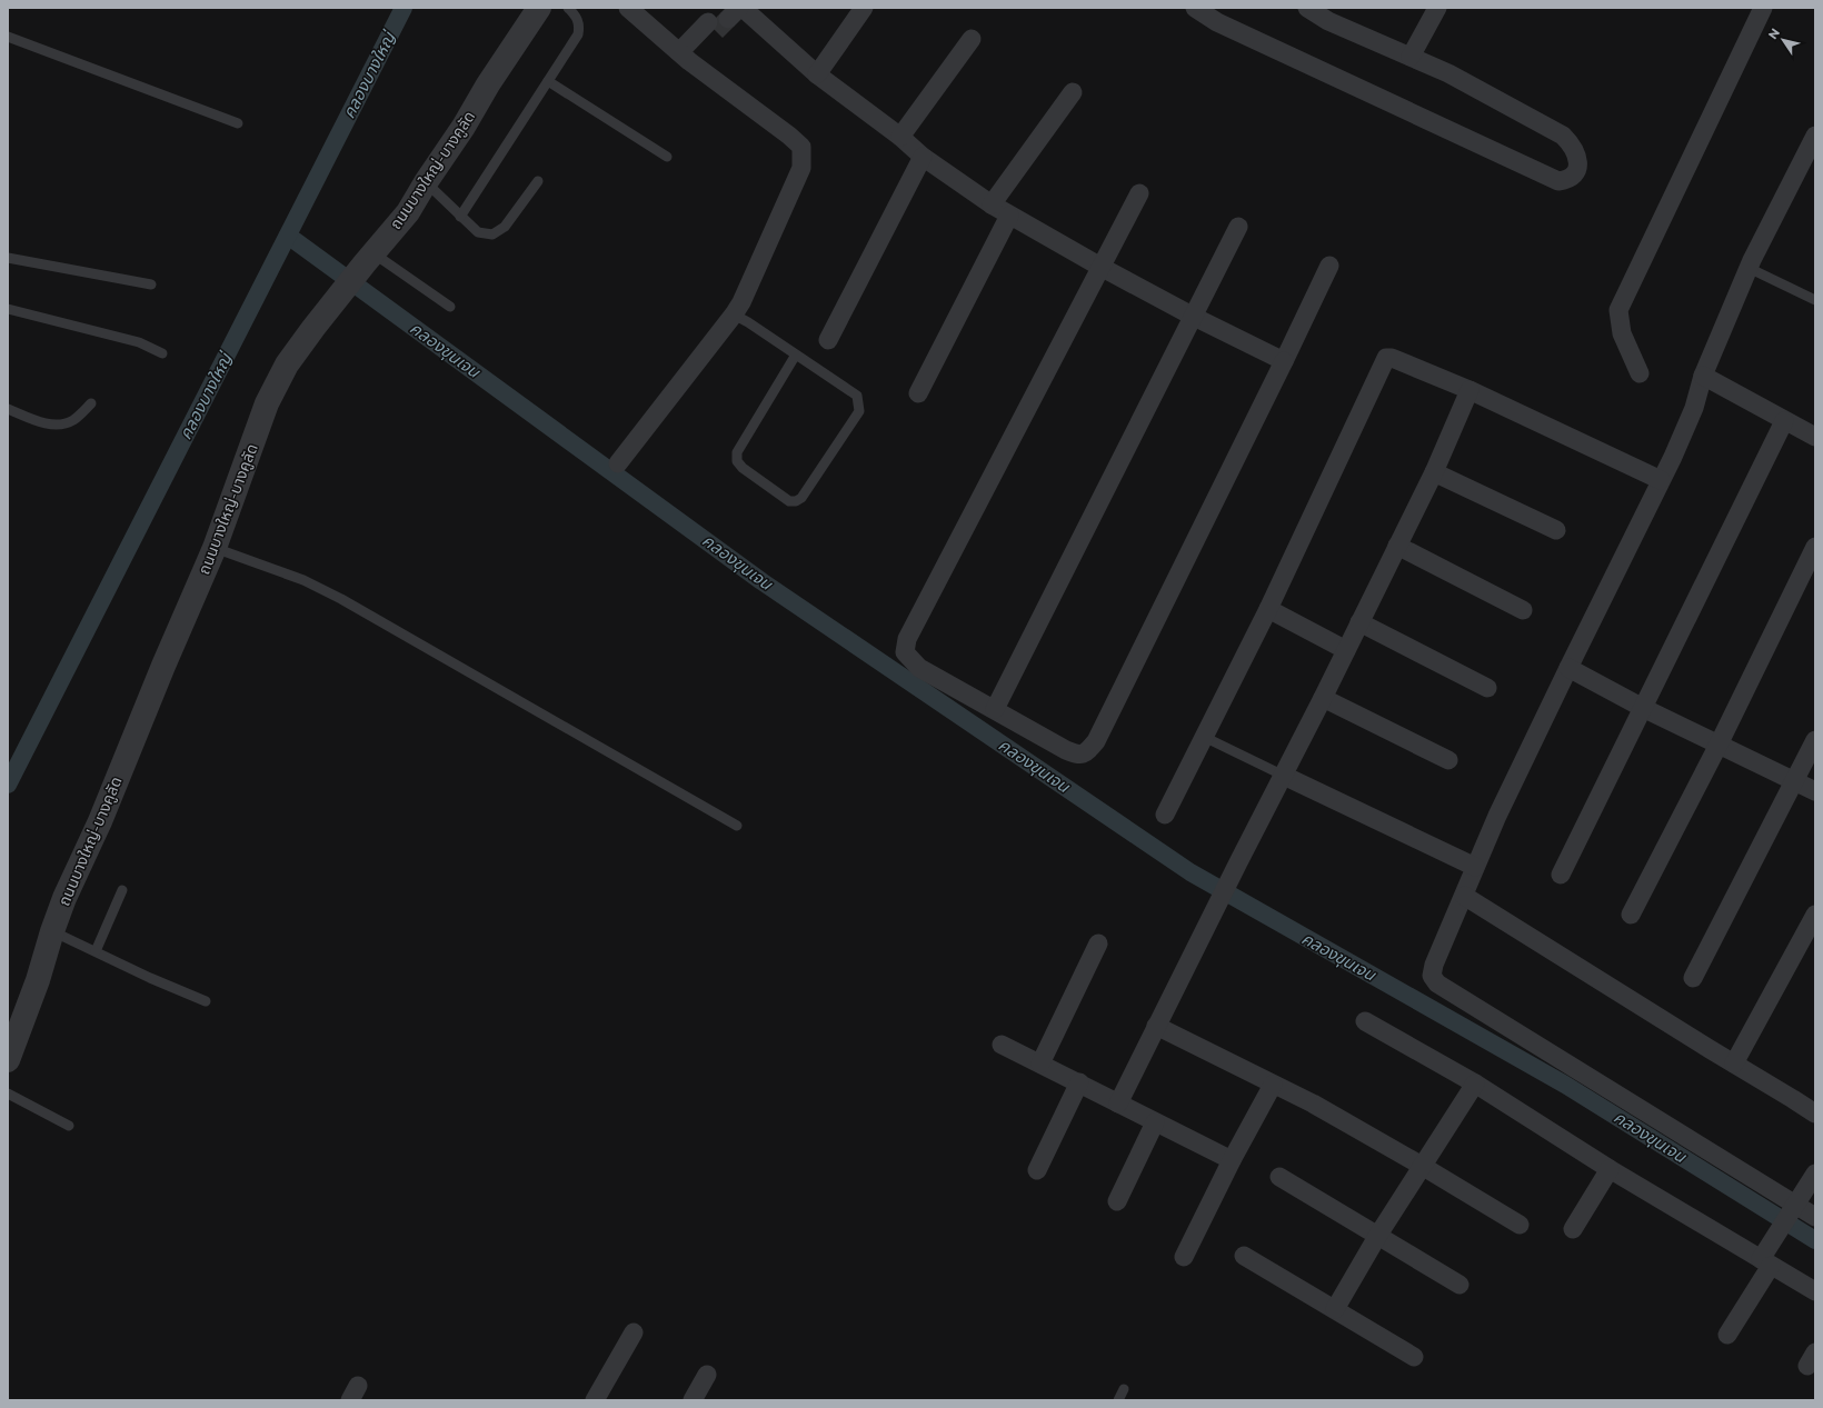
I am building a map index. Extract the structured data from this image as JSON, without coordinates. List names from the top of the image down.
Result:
{
  "streets": {
    "street": ["ถนนบางใหญ่-บางคูลัด"]
  },
  "water": ["คลองบางใหญ่", "คลองขุนเจน"],
  "north": "top left"
}
